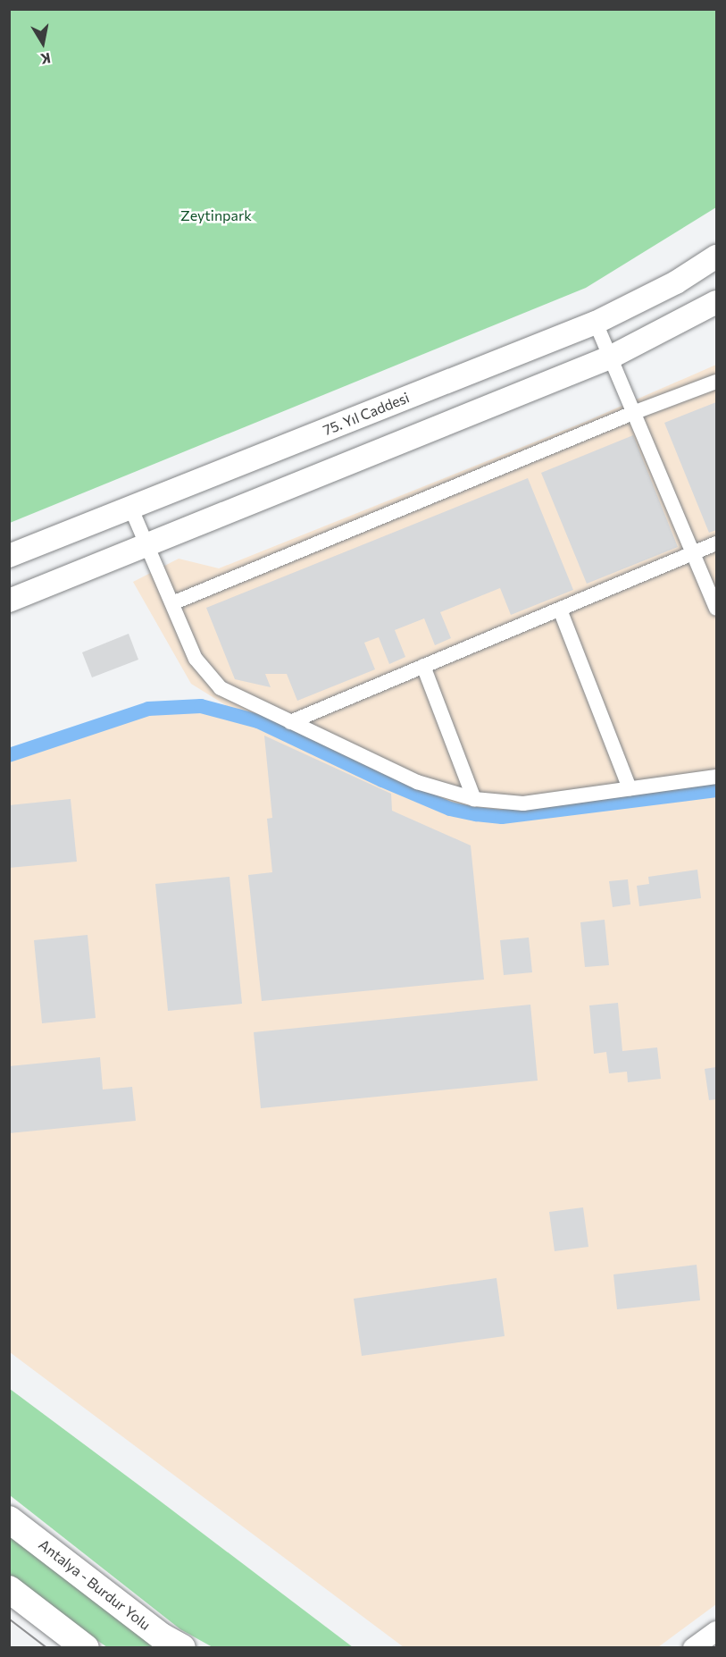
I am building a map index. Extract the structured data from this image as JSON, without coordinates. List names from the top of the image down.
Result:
{
  "streets": {
    "highway": ["Antalya - Burdur Yolu"],
    "main road": ["75. Yıl Caddesi"]
  },
  "parks": ["Zeytinpark"],
  "north": "bottom"
}
